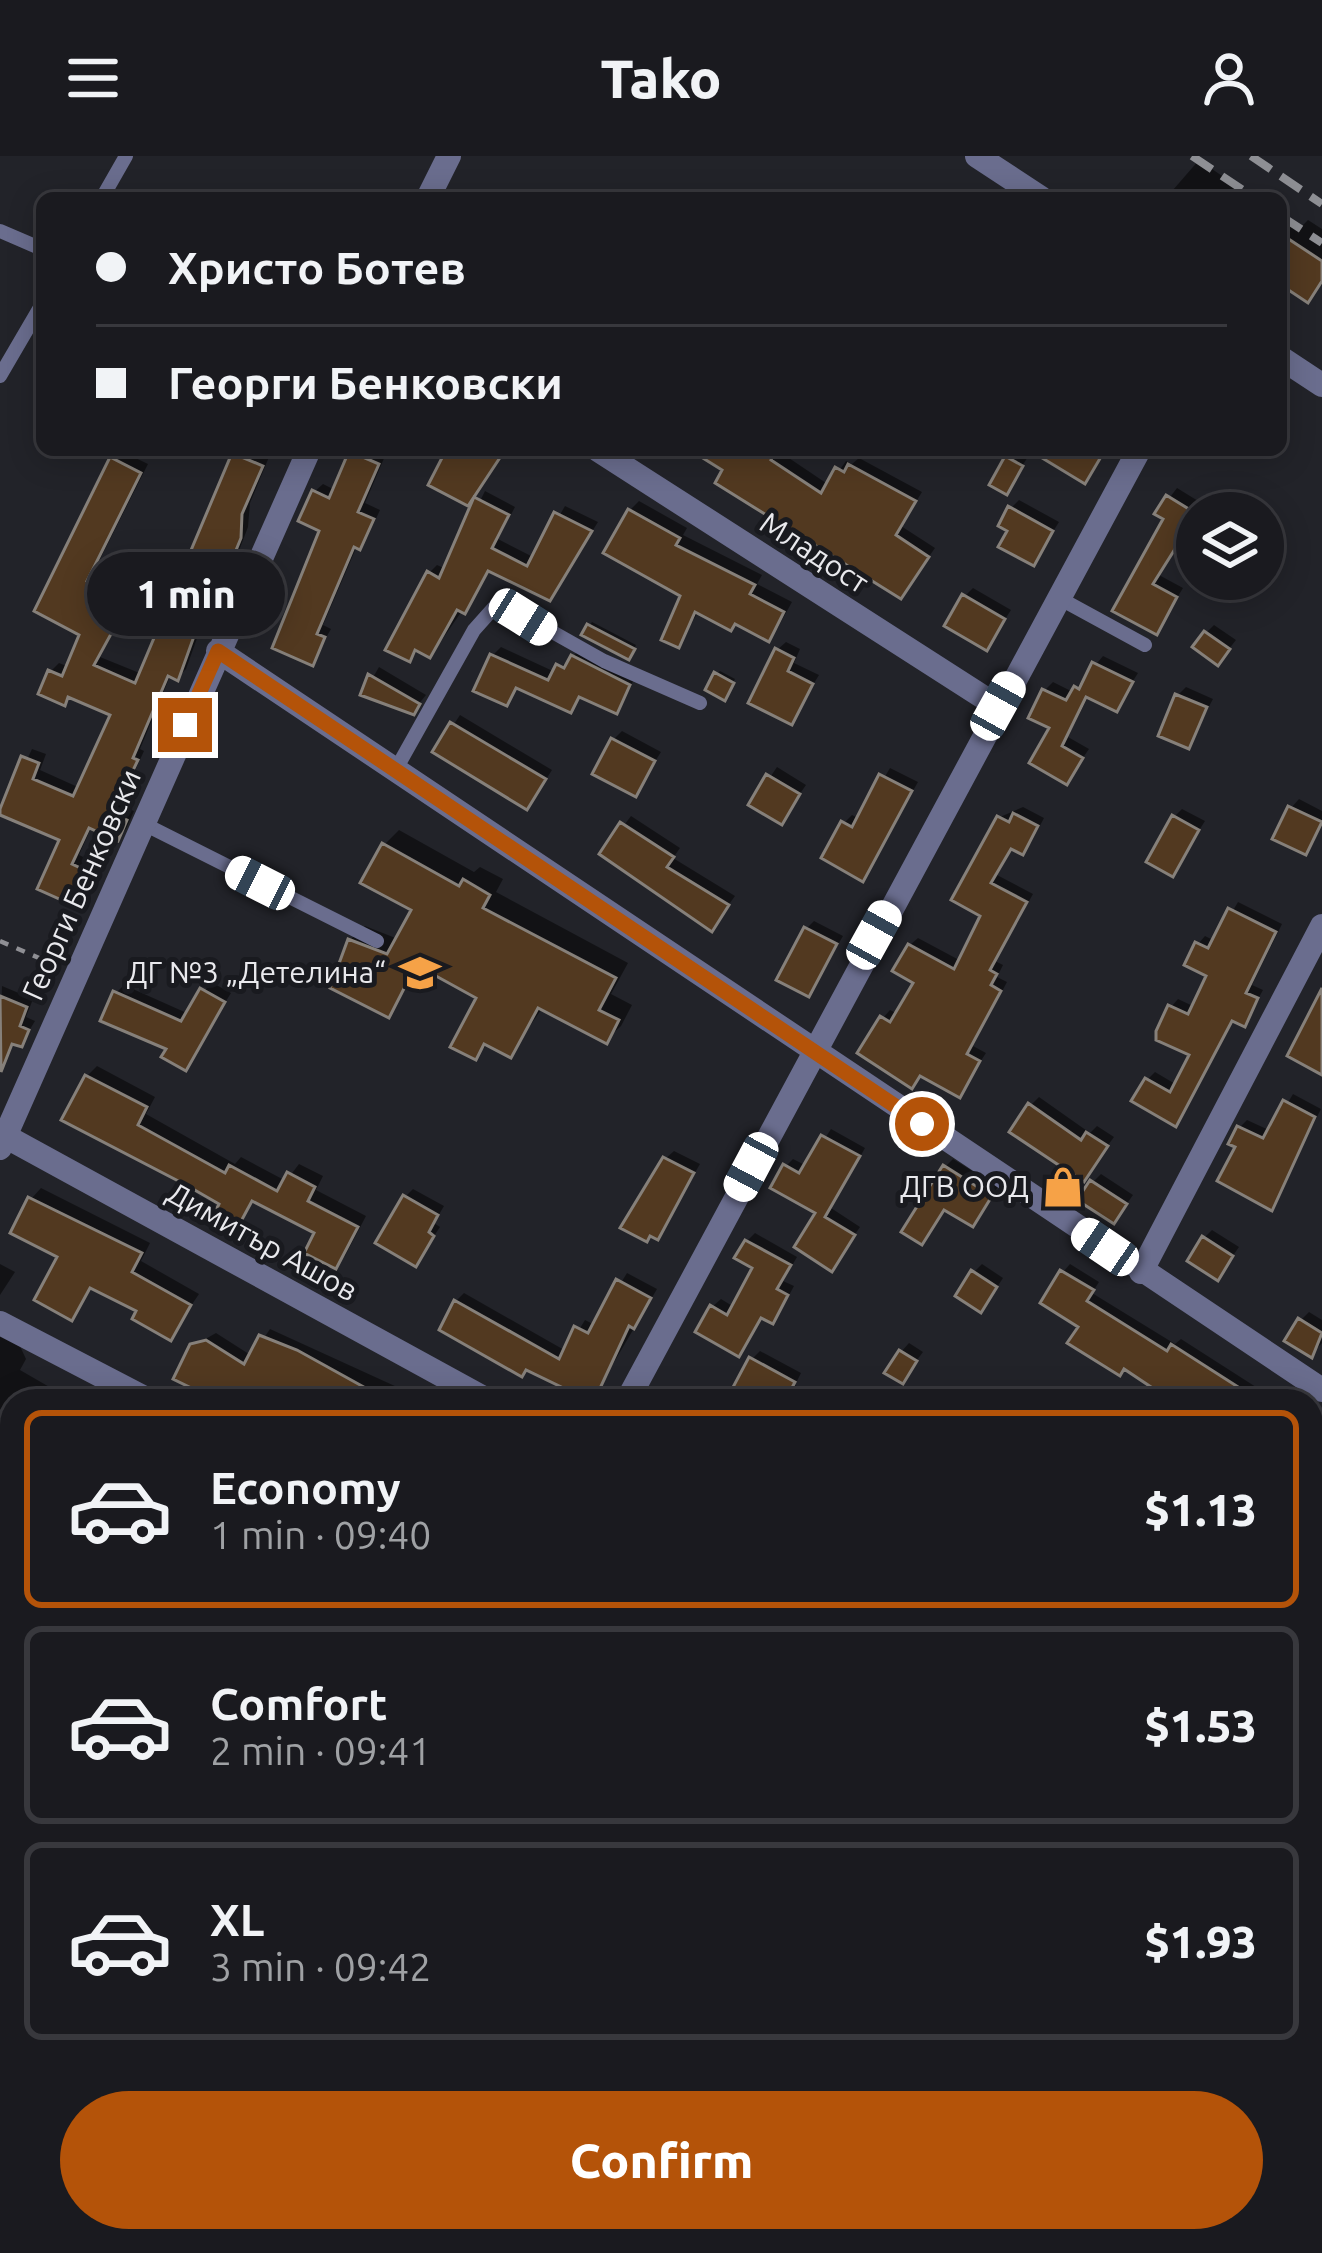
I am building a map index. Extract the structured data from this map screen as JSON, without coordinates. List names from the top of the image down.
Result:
{
  "streets": {
    "street": ["Младост", "Георги Бенковски", "Димитър Ашов"]
  },
  "crossings": [
    ["Георги Бенковски", "Димитър Ашов"]
  ],
  "places": {
    "school or university": ["ДГ №3 „Детелина“"],
    "shop": ["ДГВ ООД"]
  },
  "page": {
    "header": "Tako",
    "banner": ["Христо Ботев", "Георги Бенковски"],
    "bubble": "1 min",
    "list": [
      {
        "name": "Economy",
        "note": "1 min · 09:40",
        "value": "$1.13"
      },
      {
        "name": "Comfort",
        "note": "2 min · 09:41",
        "value": "$1.53"
      },
      {
        "name": "XL",
        "note": "3 min · 09:42",
        "value": "$1.93"
      }
    ],
    "buttons": "Confirm"
  }
}
